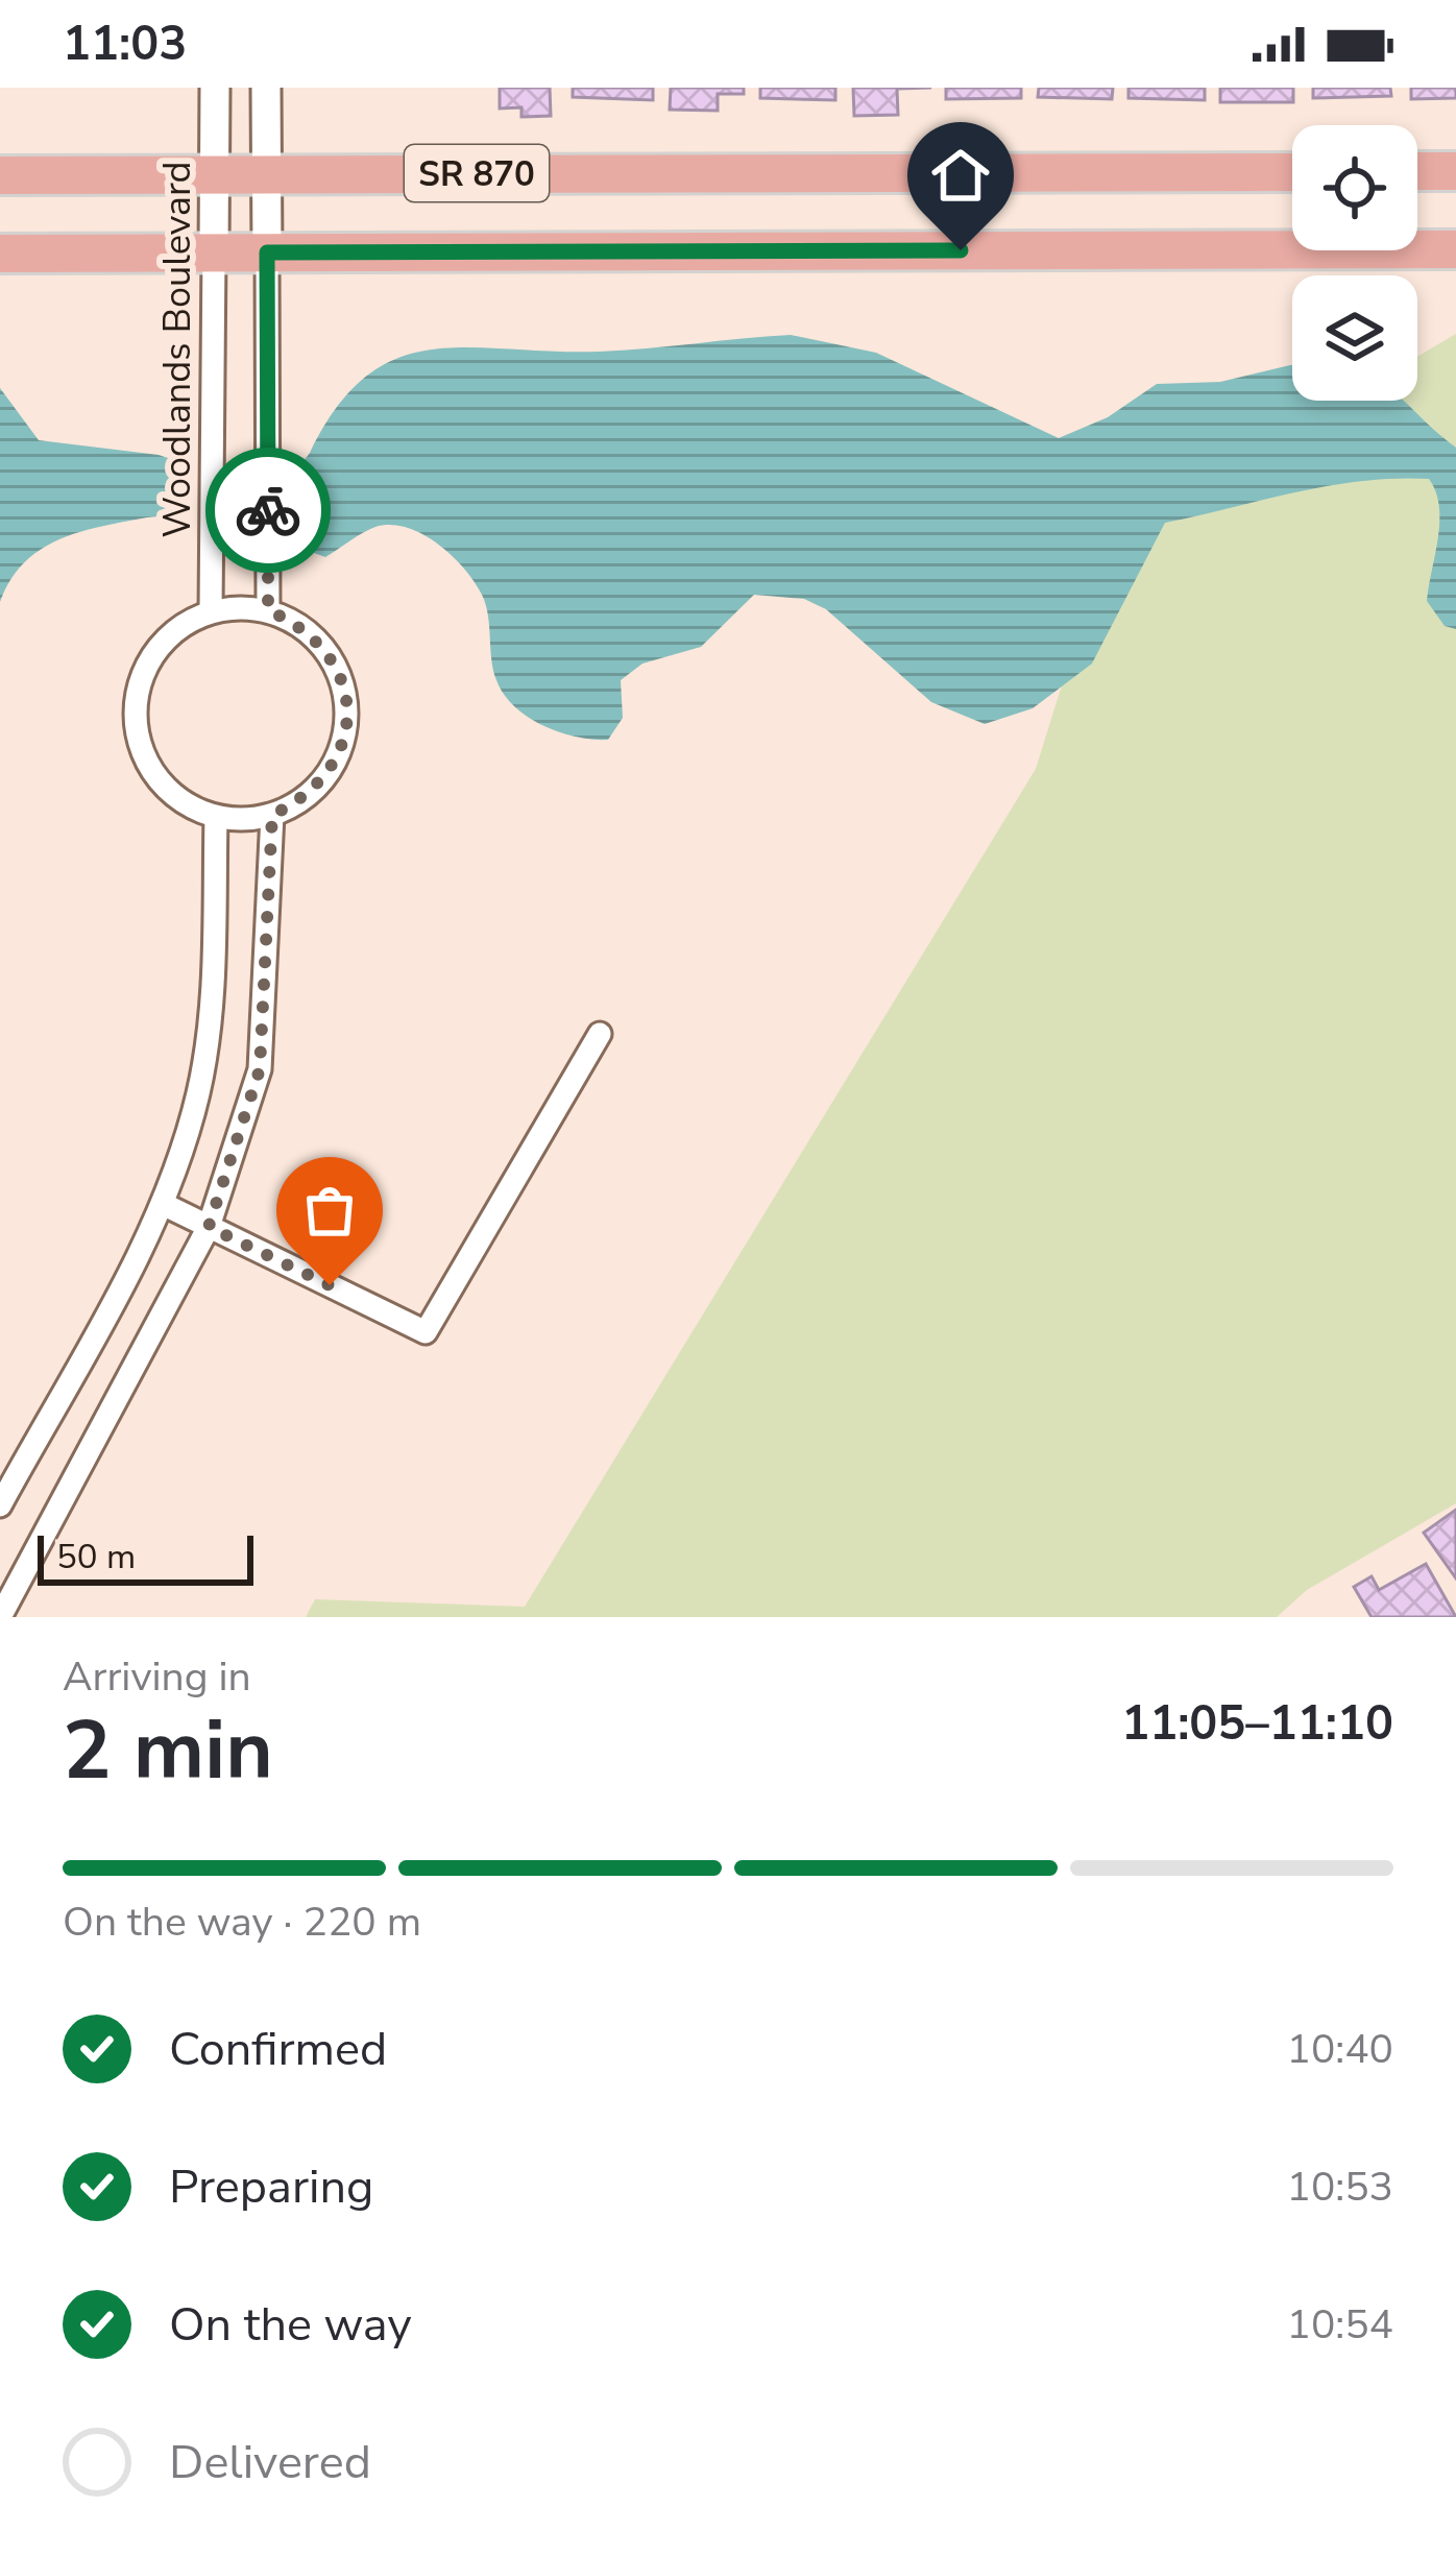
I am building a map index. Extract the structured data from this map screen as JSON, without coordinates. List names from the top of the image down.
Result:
{
  "streets": {
    "highway": ["SR 870"],
    "street": ["Woodlands Boulevard"]
  },
  "crossings": [
    ["SR 870", "Woodlands Boulevard"]
  ],
  "scale_bar": "50 m",
  "page": {
    "status": "11:03",
    "scale": "50 m",
    "heading": ["2 min", "Arriving in", "11:05–11:10"],
    "bar": "On the way · 220 m",
    "list": [
      ["Confirmed", "10:40"],
      ["Preparing", "10:53"],
      ["On the way", "10:54"],
      "Delivered"
    ]
  }
}
